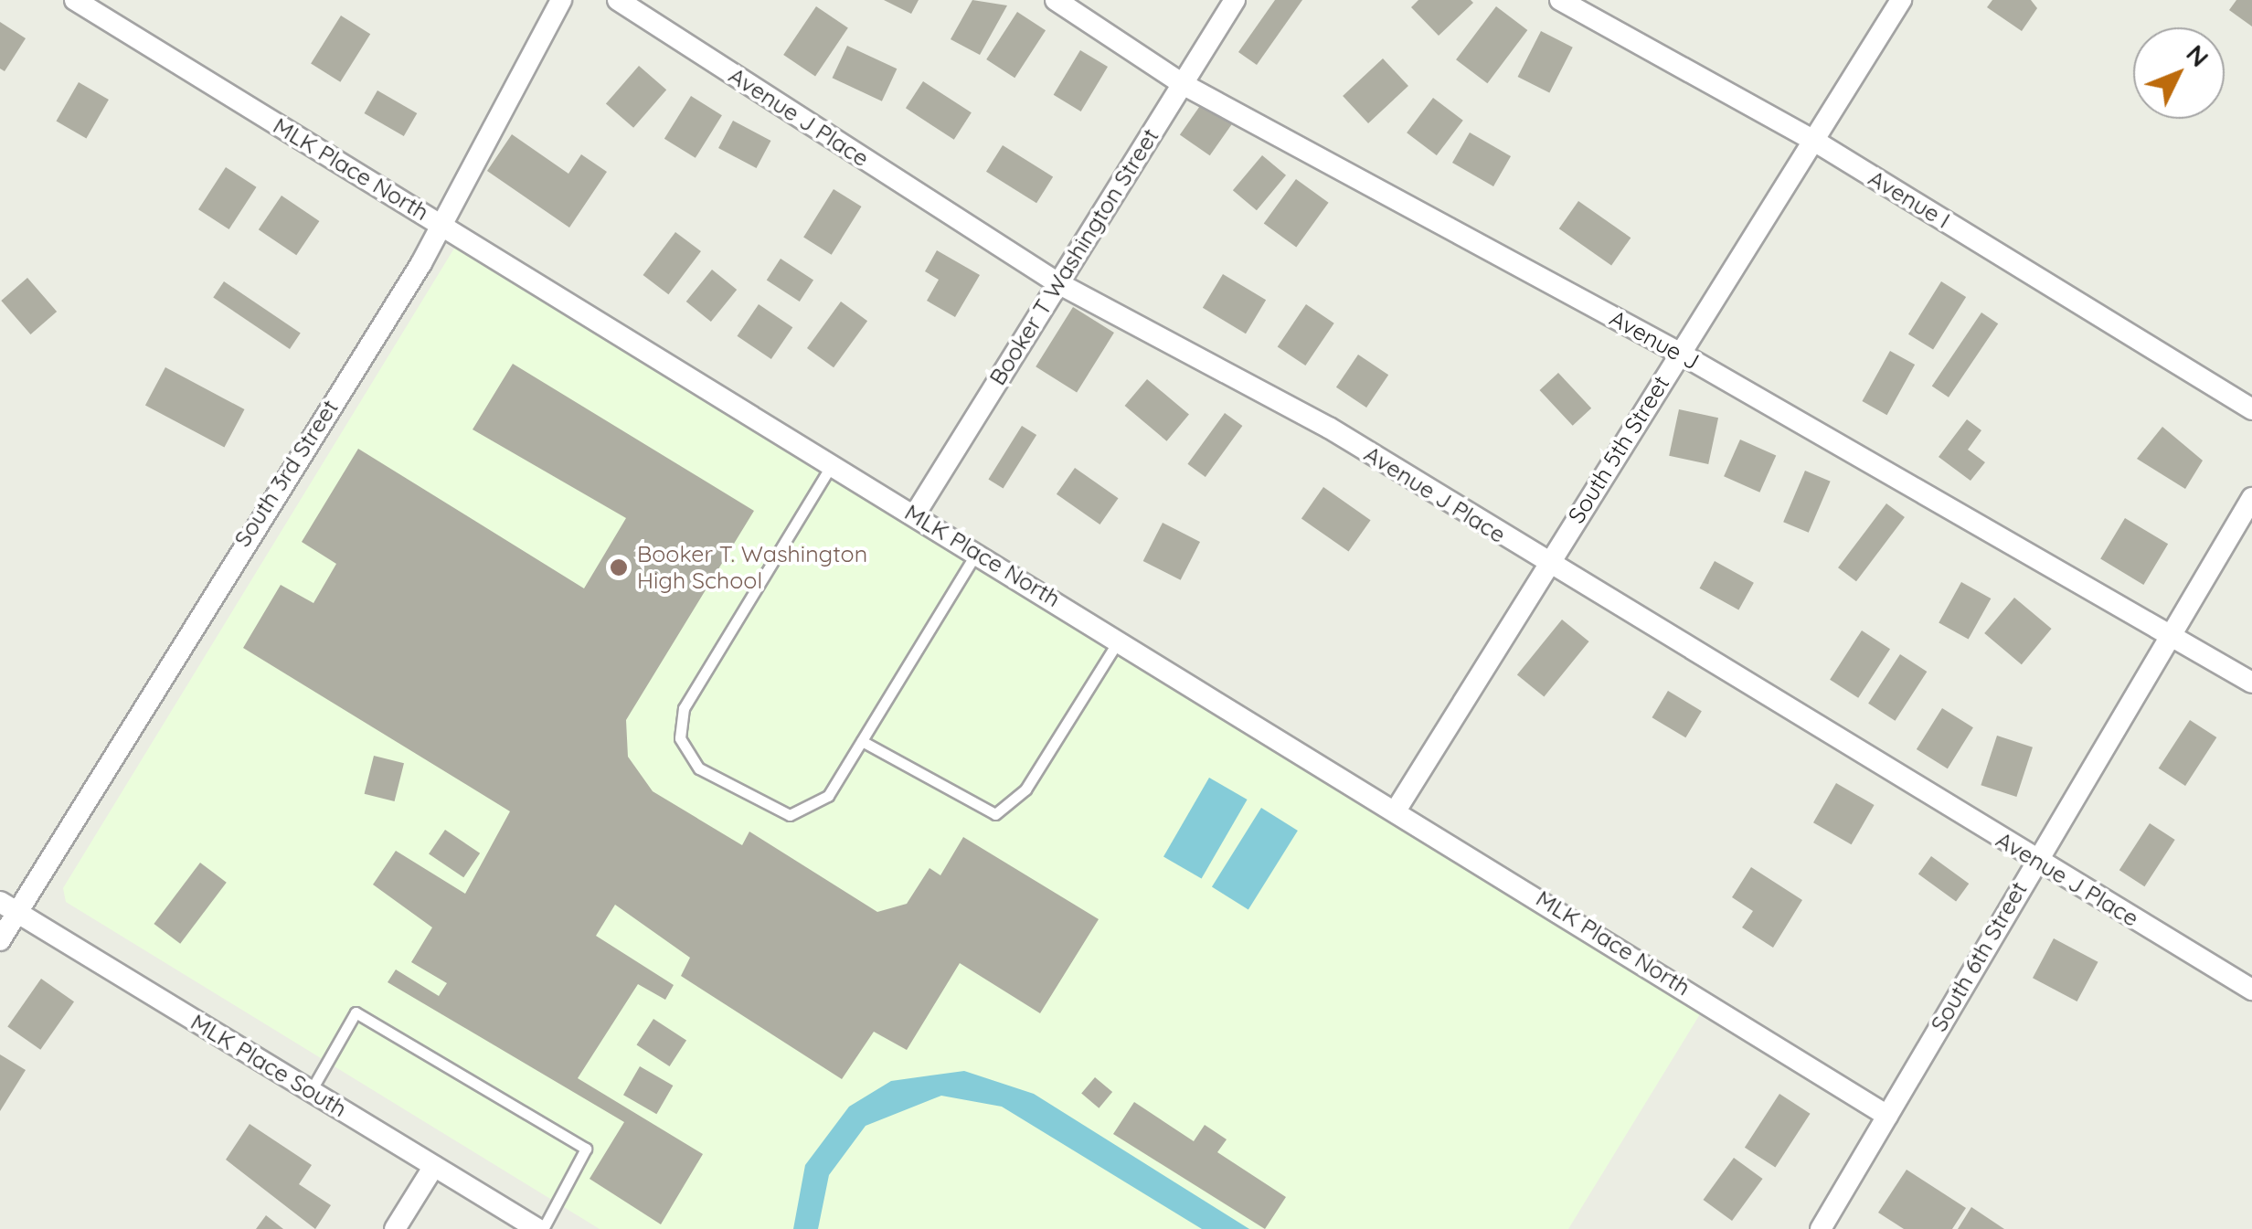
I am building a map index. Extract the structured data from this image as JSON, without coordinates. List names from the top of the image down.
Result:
{
  "streets": {
    "street": [
      "Avenue J Place",
      "MLK Place North",
      "Avenue I",
      "Booker T Washington Street",
      "Avenue J",
      "South 5th Street",
      "South 3rd Street",
      "South 6th Street",
      "MLK Place South"
    ]
  },
  "crossings": [
    ["Avenue J Place", "Booker T Washington Street"],
    ["Avenue J Place", "South 5th Street"],
    ["Avenue J Place", "South 6th Street"],
    ["MLK Place North", "Booker T Washington Street"],
    ["MLK Place North", "South 5th Street"],
    ["MLK Place North", "South 3rd Street"],
    ["MLK Place North", "South 6th Street"],
    ["Avenue I", "South 5th Street"],
    ["Booker T Washington Street", "Avenue J"],
    ["Avenue J", "South 5th Street"],
    ["Avenue J", "South 6th Street"],
    ["South 3rd Street", "MLK Place South"]
  ],
  "places": ["Booker T. Washington High School"],
  "north": "top right"
}
